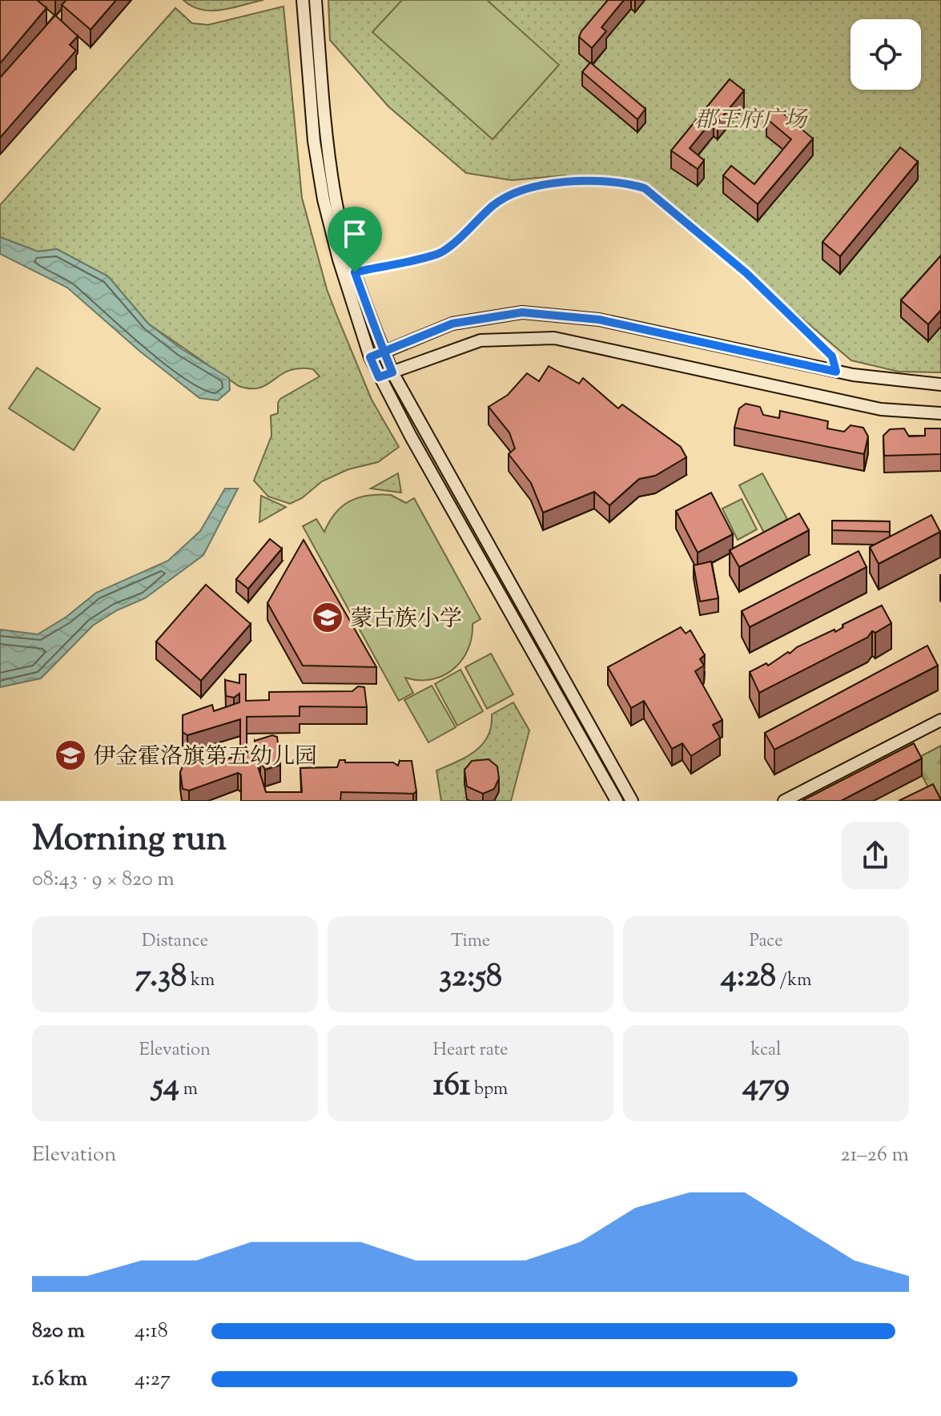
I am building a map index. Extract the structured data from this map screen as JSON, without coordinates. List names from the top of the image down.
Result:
{
  "parks": ["郡王府广场"],
  "places": {
    "school or university": ["蒙古族小学", "伊金霍洛旗第五幼儿园"]
  },
  "page": {
    "heading": ["Morning run", "08:43 · 9 × 820 m"],
    "stats": [
      ["Distance", "7.38 km"],
      ["Time", "32:58"],
      ["Pace", "4:28 /km"],
      ["Elevation", "54 m"],
      ["Heart rate", "161 bpm"],
      ["kcal", "479"]
    ],
    "chart": ["Elevation", "21–26 m"],
    "list": [
      {
        "name": "820 m",
        "note": "4:18"
      },
      {
        "name": "1.6 km",
        "note": "4:27"
      }
    ]
  }
}
